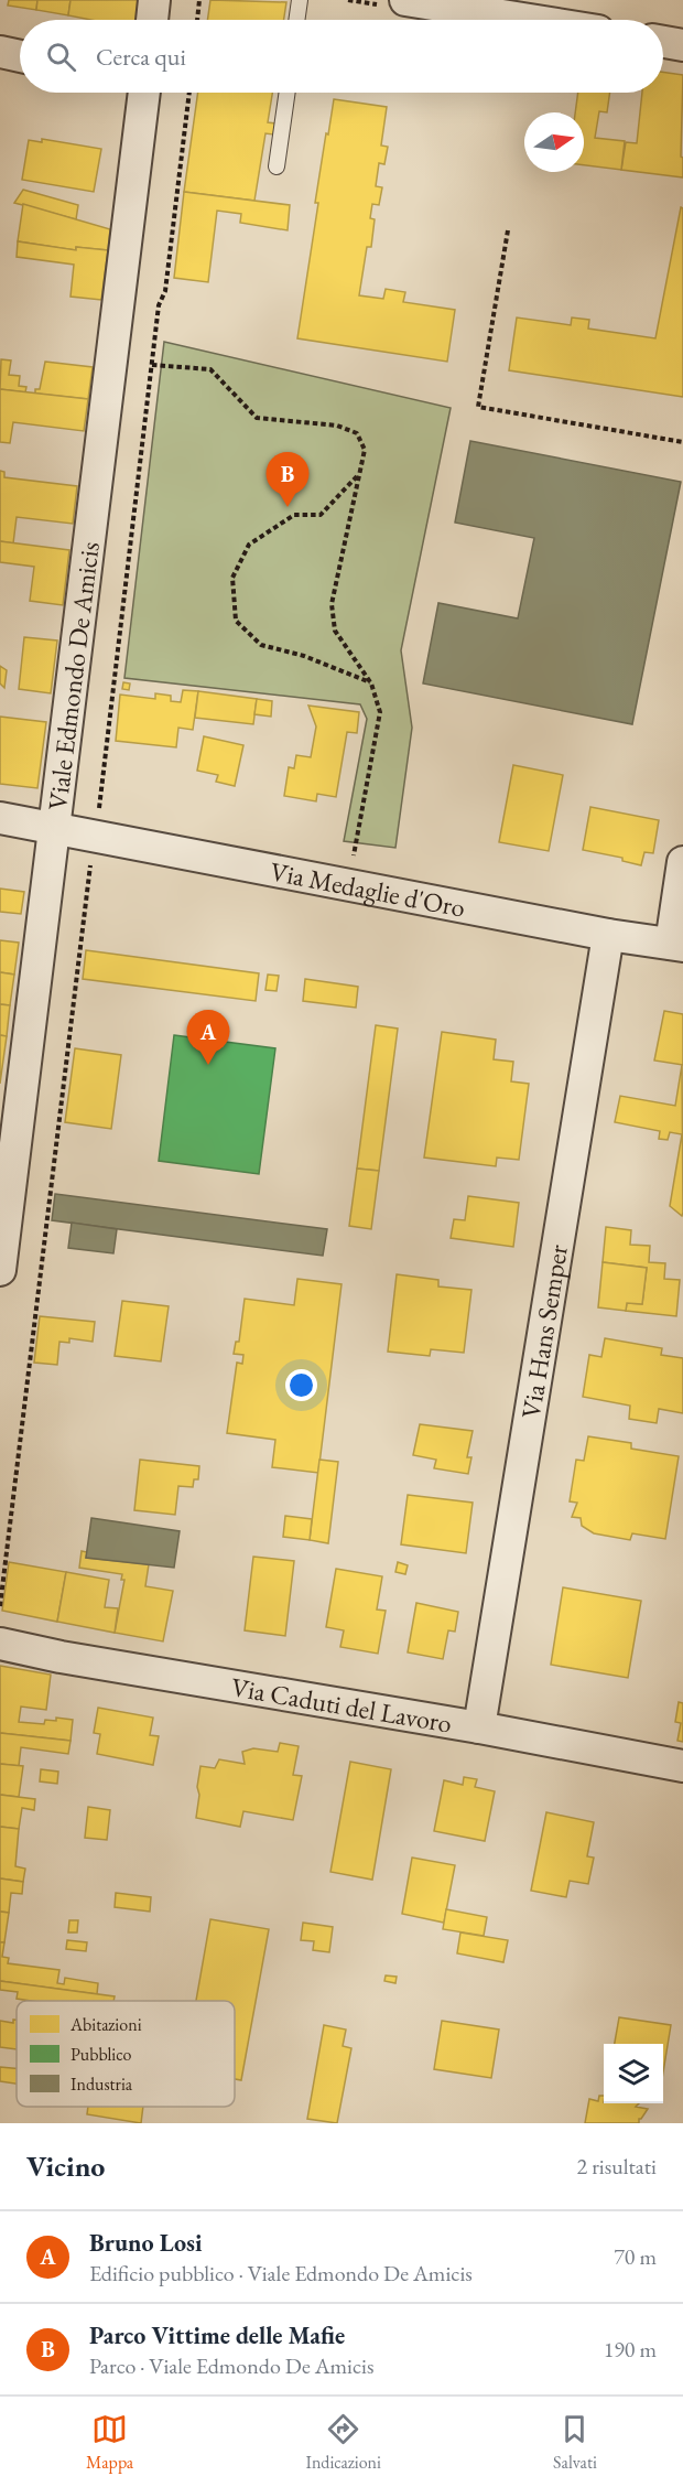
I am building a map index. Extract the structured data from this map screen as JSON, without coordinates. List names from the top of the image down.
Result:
{
  "streets": {
    "street": [
      "Viale Edmondo De Amicis",
      "Via Medaglie d'Oro",
      "Via Hans Semper",
      "Via Caduti del Lavoro"
    ]
  },
  "crossings": [
    ["Viale Edmondo De Amicis", "Via Medaglie d'Oro"],
    ["Via Medaglie d'Oro", "Via Hans Semper"],
    ["Via Hans Semper", "Via Caduti del Lavoro"]
  ],
  "legend": ["Abitazioni", "Pubblico", "Industria"],
  "north": "right",
  "page": {
    "search": "Cerca qui",
    "pins": ["B", "A"],
    "heading": ["Vicino", "2 risultati"],
    "list": [
      {
        "mark": "A",
        "name": "Bruno Losi",
        "note": "Edificio pubblico · Viale Edmondo De Amicis",
        "value": "70 m"
      },
      {
        "mark": "B",
        "name": "Parco Vittime delle Mafie",
        "note": "Parco · Viale Edmondo De Amicis",
        "value": "190 m"
      }
    ],
    "nav": ["Mappa", "Indicazioni", "Salvati"]
  }
}
